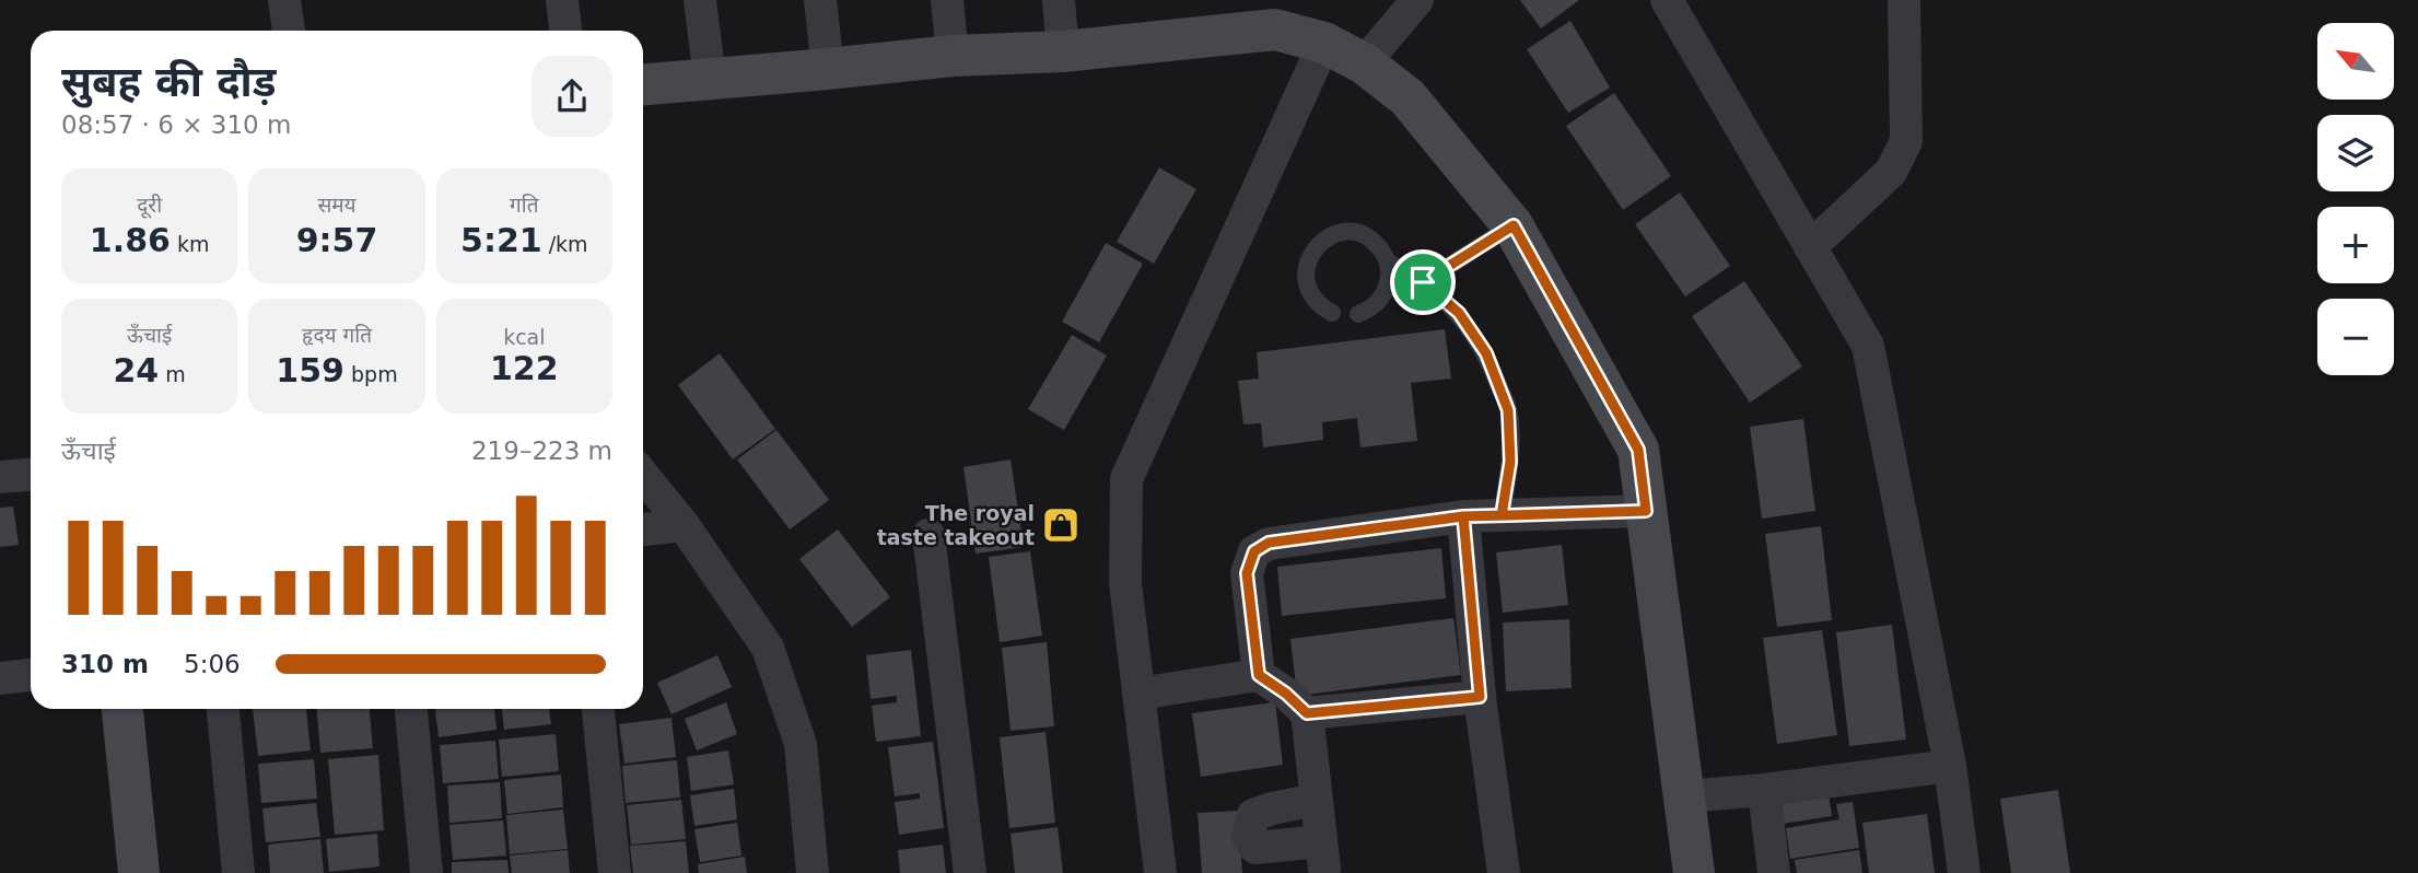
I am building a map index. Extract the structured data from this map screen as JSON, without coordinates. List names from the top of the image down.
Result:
{
  "places": {
    "shop": ["The royal taste takeout"]
  },
  "north": "top left",
  "page": {
    "map_buttons": ["+", "−"],
    "heading": ["सुबह की दौड़", "08:57 · 6 × 310 m"],
    "stats": [
      ["दूरी", "1.86 km"],
      ["समय", "9:57"],
      ["गति", "5:21 /km"],
      ["ऊँचाई", "24 m"],
      ["हृदय गति", "159 bpm"],
      ["kcal", "122"]
    ],
    "chart": ["ऊँचाई", "219–223 m"],
    "list": [
      {
        "name": "310 m",
        "note": "5:06"
      }
    ]
  }
}
